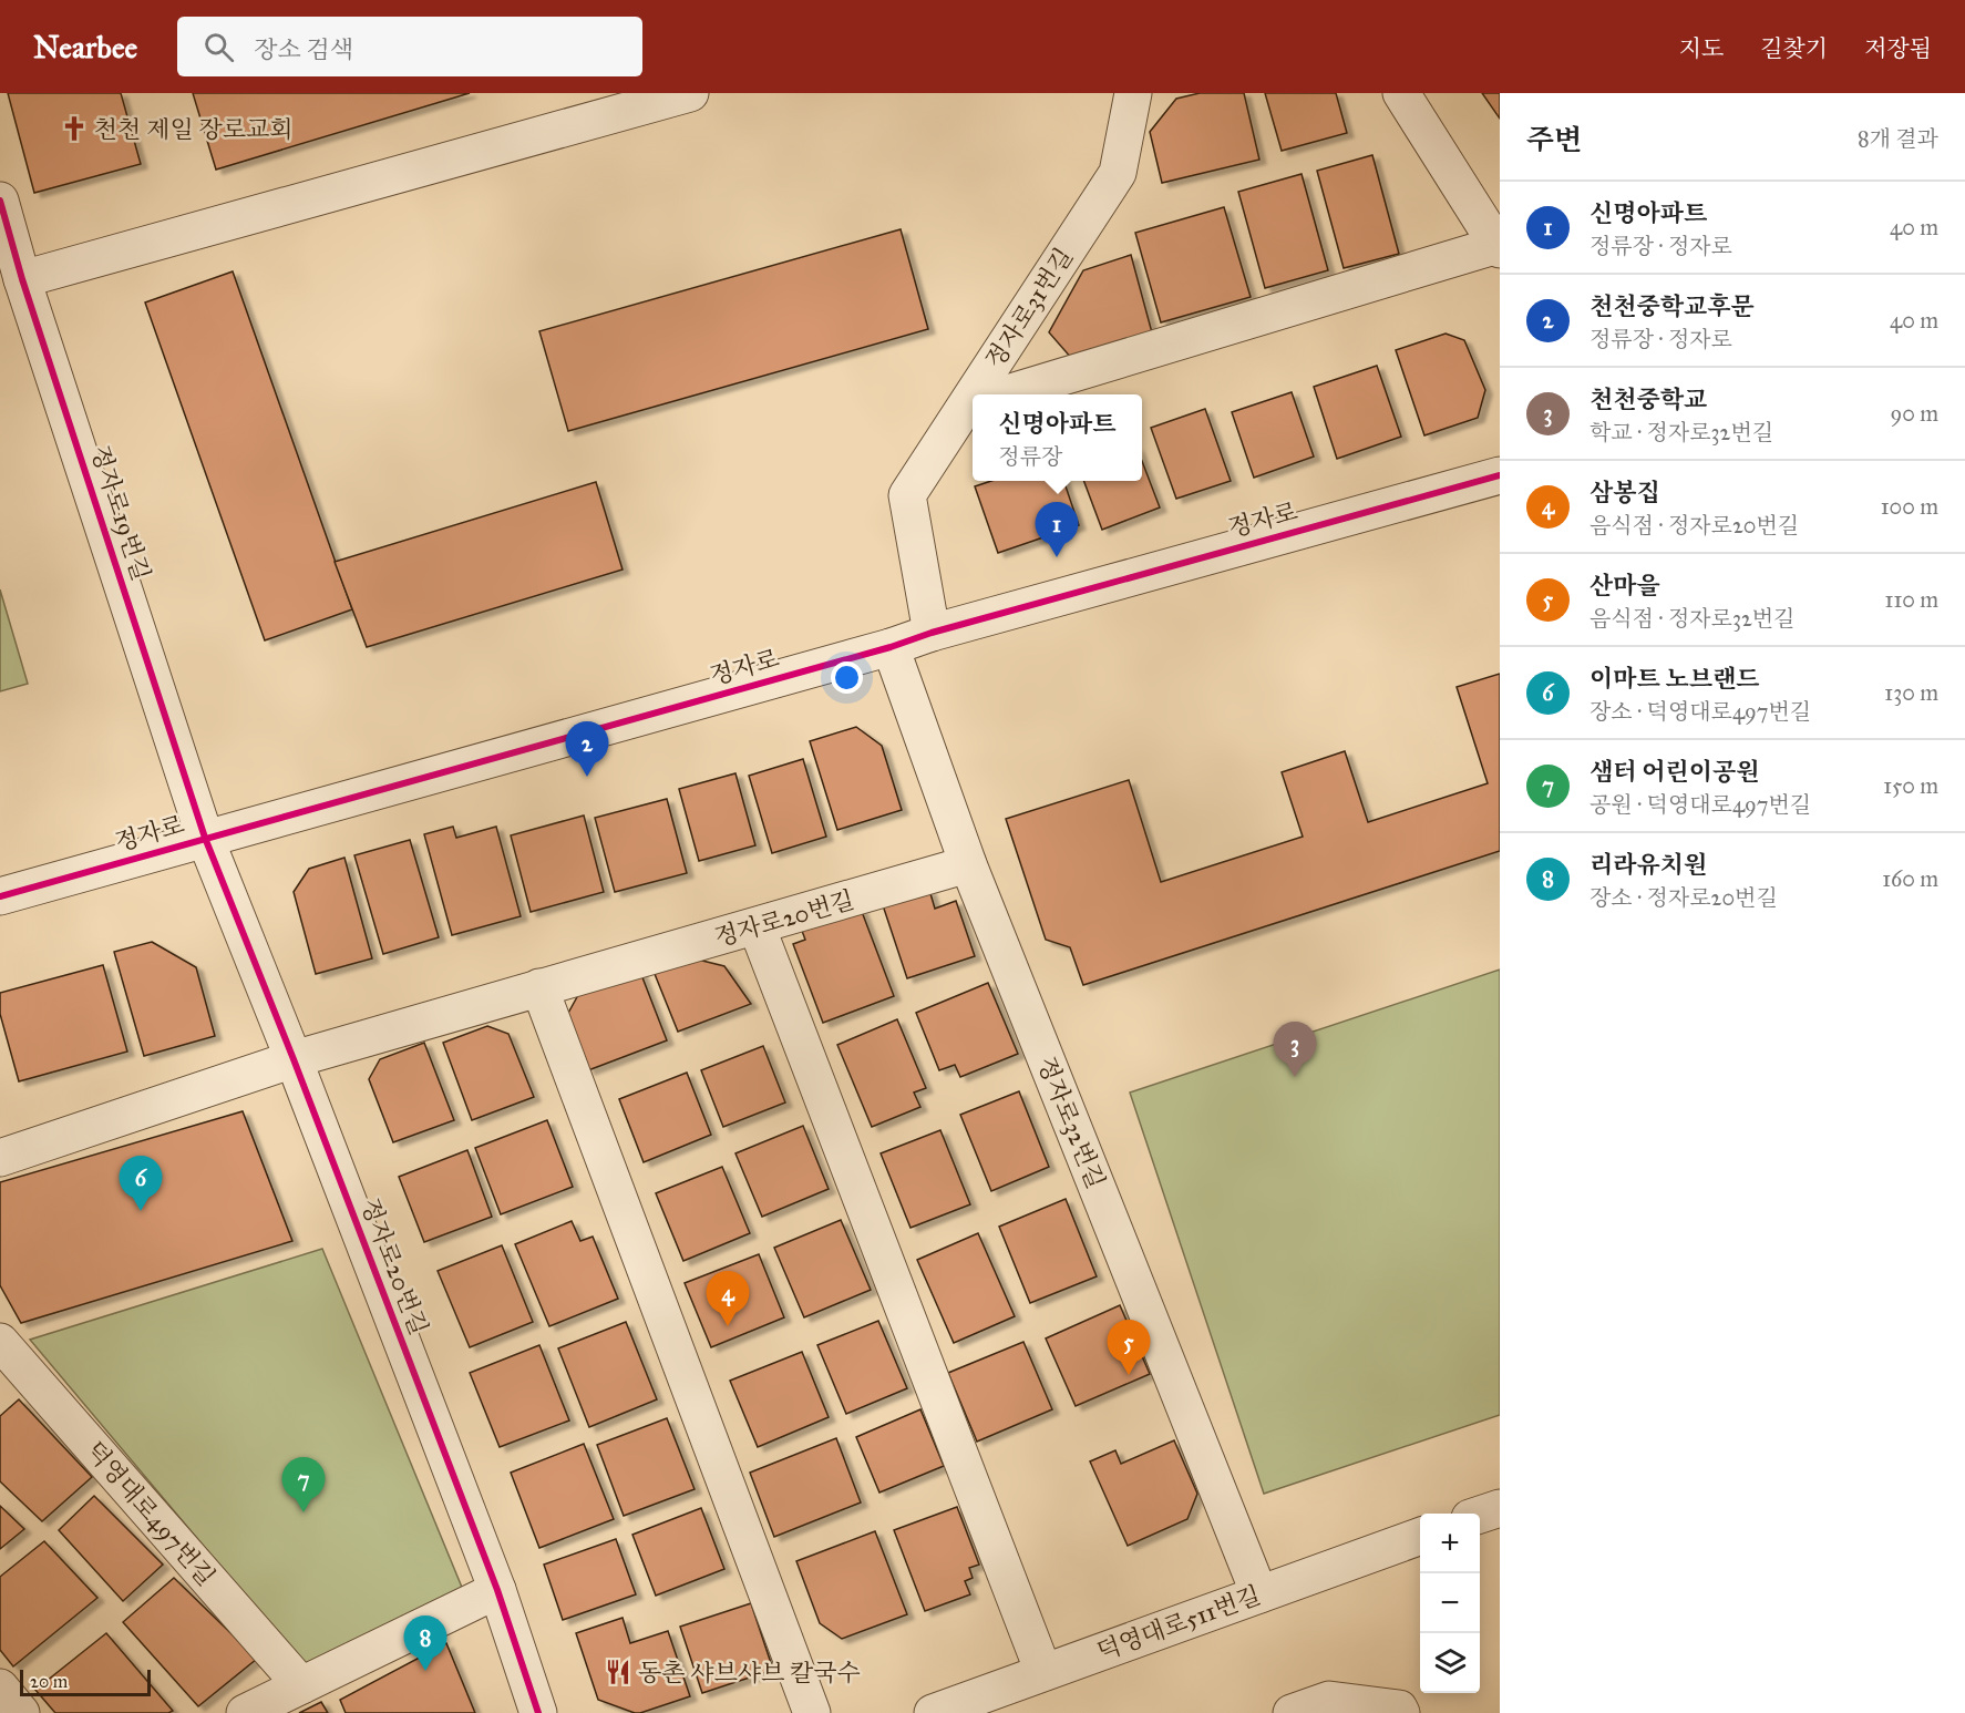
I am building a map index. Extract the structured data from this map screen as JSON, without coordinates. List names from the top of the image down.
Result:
{
  "streets": {
    "street": [
      "정자로31번길",
      "정자로19번길",
      "정자로",
      "정자로20번길",
      "정자로32번길",
      "덕영대로497번길",
      "덕영대로511번길"
    ]
  },
  "crossings": [
    ["정자로31번길", "정자로"],
    ["정자로19번길", "정자로"],
    ["정자로19번길", "정자로20번길"],
    ["정자로", "정자로20번길"],
    ["정자로", "정자로32번길"],
    ["정자로20번길", "정자로32번길"],
    ["정자로32번길", "덕영대로511번길"]
  ],
  "places": {
    "church": ["천천 제일 장로교회"],
    "restaurant": ["동촌 샤브샤브 칼국수"]
  },
  "scale_bar": "20 m",
  "page": {
    "header": "Nearbee",
    "search": "장소 검색",
    "nav": ["지도", "길찾기", "저장됨"],
    "heading": ["주변", "8개 결과"],
    "list": [
      {
        "mark": "1",
        "name": "신명아파트",
        "note": "정류장 · 정자로",
        "value": "40 m"
      },
      {
        "mark": "2",
        "name": "천천중학교후문",
        "note": "정류장 · 정자로",
        "value": "40 m"
      },
      {
        "mark": "3",
        "name": "천천중학교",
        "note": "학교 · 정자로32번길",
        "value": "90 m"
      },
      {
        "mark": "4",
        "name": "삼봉집",
        "note": "음식점 · 정자로20번길",
        "value": "100 m"
      },
      {
        "mark": "5",
        "name": "산마을",
        "note": "음식점 · 정자로32번길",
        "value": "110 m"
      },
      {
        "mark": "6",
        "name": "이마트 노브랜드",
        "note": "장소 · 덕영대로497번길",
        "value": "130 m"
      },
      {
        "mark": "7",
        "name": "샘터 어린이공원",
        "note": "공원 · 덕영대로497번길",
        "value": "150 m"
      },
      {
        "mark": "8",
        "name": "리라유치원",
        "note": "장소 · 정자로20번길",
        "value": "160 m"
      }
    ],
    "popup": ["신명아파트", "정류장"],
    "pins": [
      "1",
      "2",
      "3",
      "6",
      "4",
      "5",
      "7",
      "8"
    ],
    "map_buttons": ["+", "−"],
    "scale": "20 m"
  }
}
